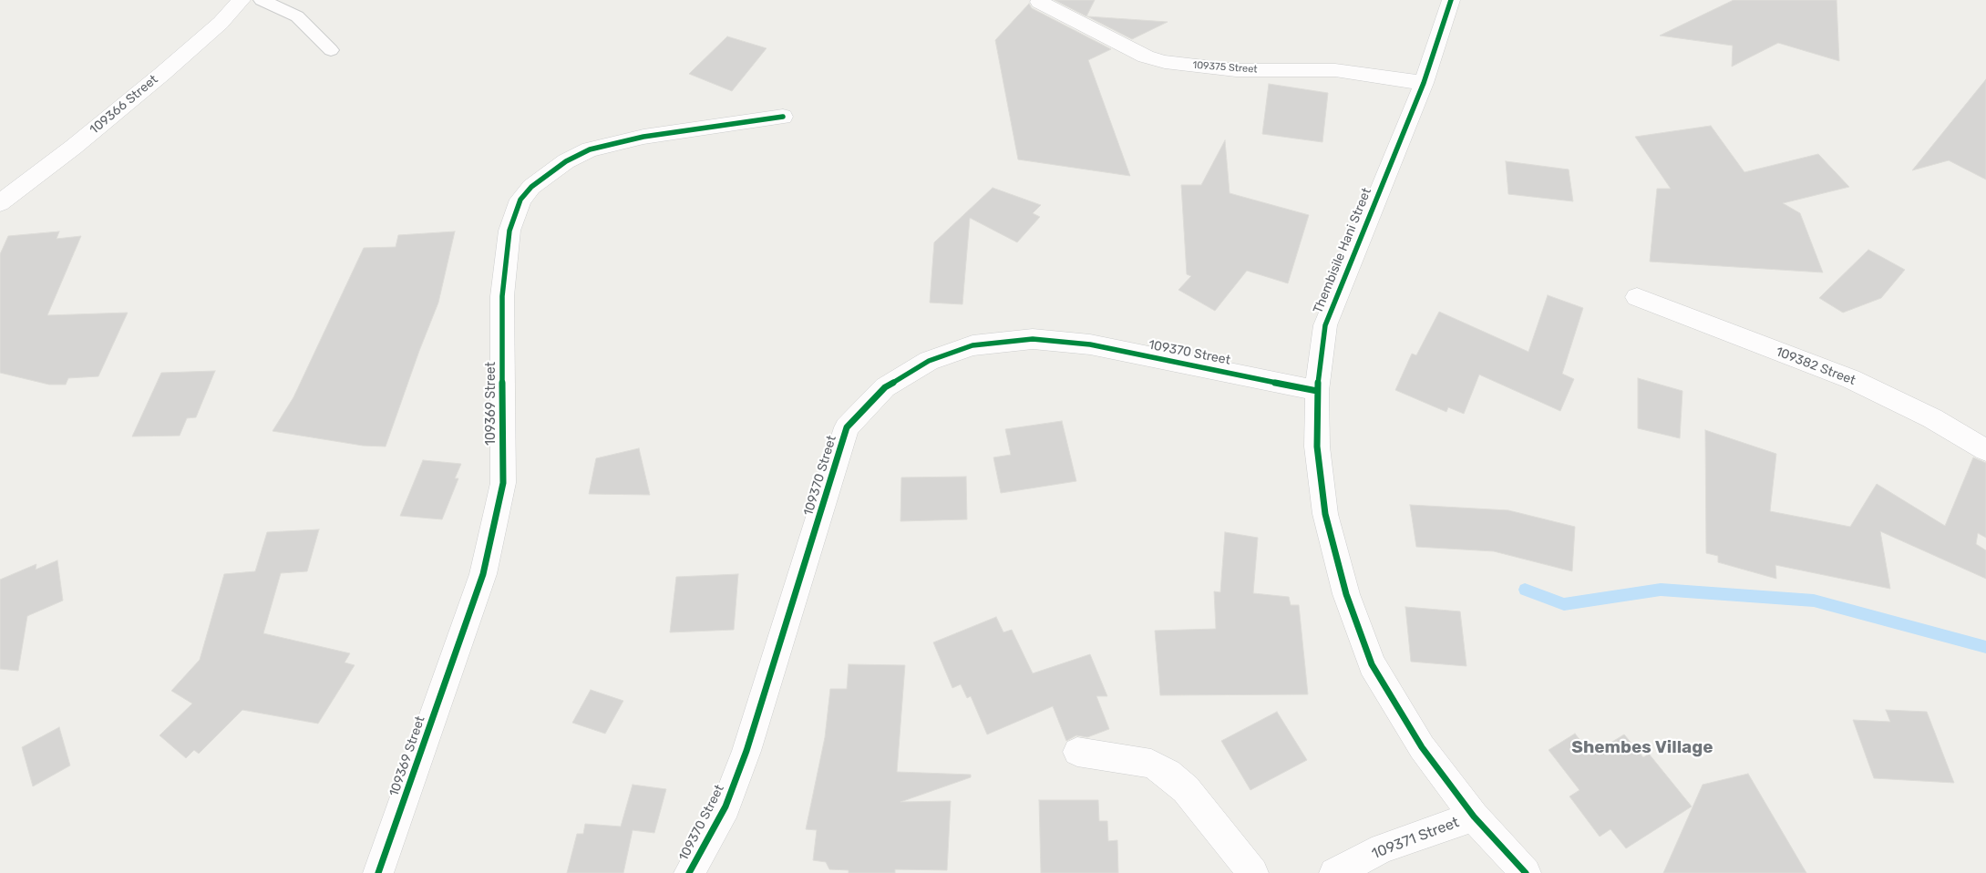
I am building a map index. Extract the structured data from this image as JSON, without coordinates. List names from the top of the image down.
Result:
{
  "streets": {
    "street": [
      "109375 Street",
      "109366 Street",
      "Thembisile Hani Street",
      "109370 Street",
      "109382 Street",
      "109369 Street",
      "109371 Street"
    ]
  },
  "crossings": [
    ["109375 Street", "Thembisile Hani Street"],
    ["Thembisile Hani Street", "109370 Street"],
    ["Thembisile Hani Street", "109371 Street"]
  ],
  "districts": ["Shembes Village"]
}
